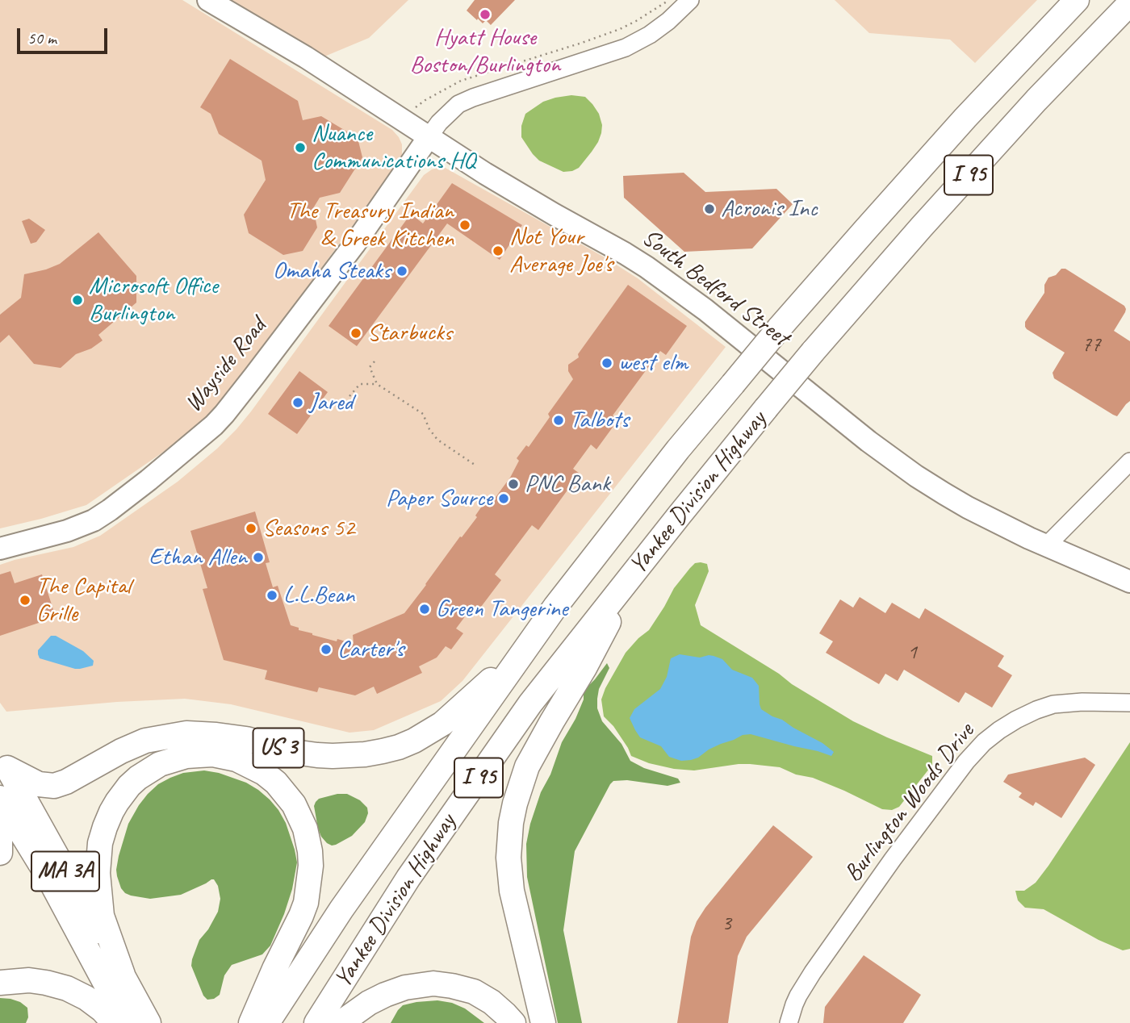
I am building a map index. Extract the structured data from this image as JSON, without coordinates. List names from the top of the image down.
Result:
{
  "streets": {
    "highway": [
      "I 95",
      "Yankee Division Highway",
      "US 3",
      "MA 3A"
    ],
    "main road": ["South Bedford Street", "Wayside Road"],
    "street": ["Burlington Woods Drive"]
  },
  "crossings": [
    ["South Bedford Street", "Wayside Road"],
    ["Yankee Division Highway", "US 3"],
    ["US 3", "MA 3A"]
  ],
  "places": [
    "Hyatt House Boston/Burlington",
    "Nuance Communications HQ",
    "Acronis Inc",
    "The Treasury Indian & Greek Kitchen",
    "Not Your Average Joe's",
    "Omaha Steaks",
    "Microsoft Office Burlington",
    "Starbucks",
    "west elm",
    "Jared",
    "Talbots",
    "PNC Bank",
    "Paper Source",
    "Seasons 52",
    "Ethan Allen",
    "L.L.Bean",
    "The Capital Grille",
    "Green Tangerine",
    "Carter's"
  ],
  "house_numbers": ["77", "1", "3"],
  "scale_bar": "50 m"
}
